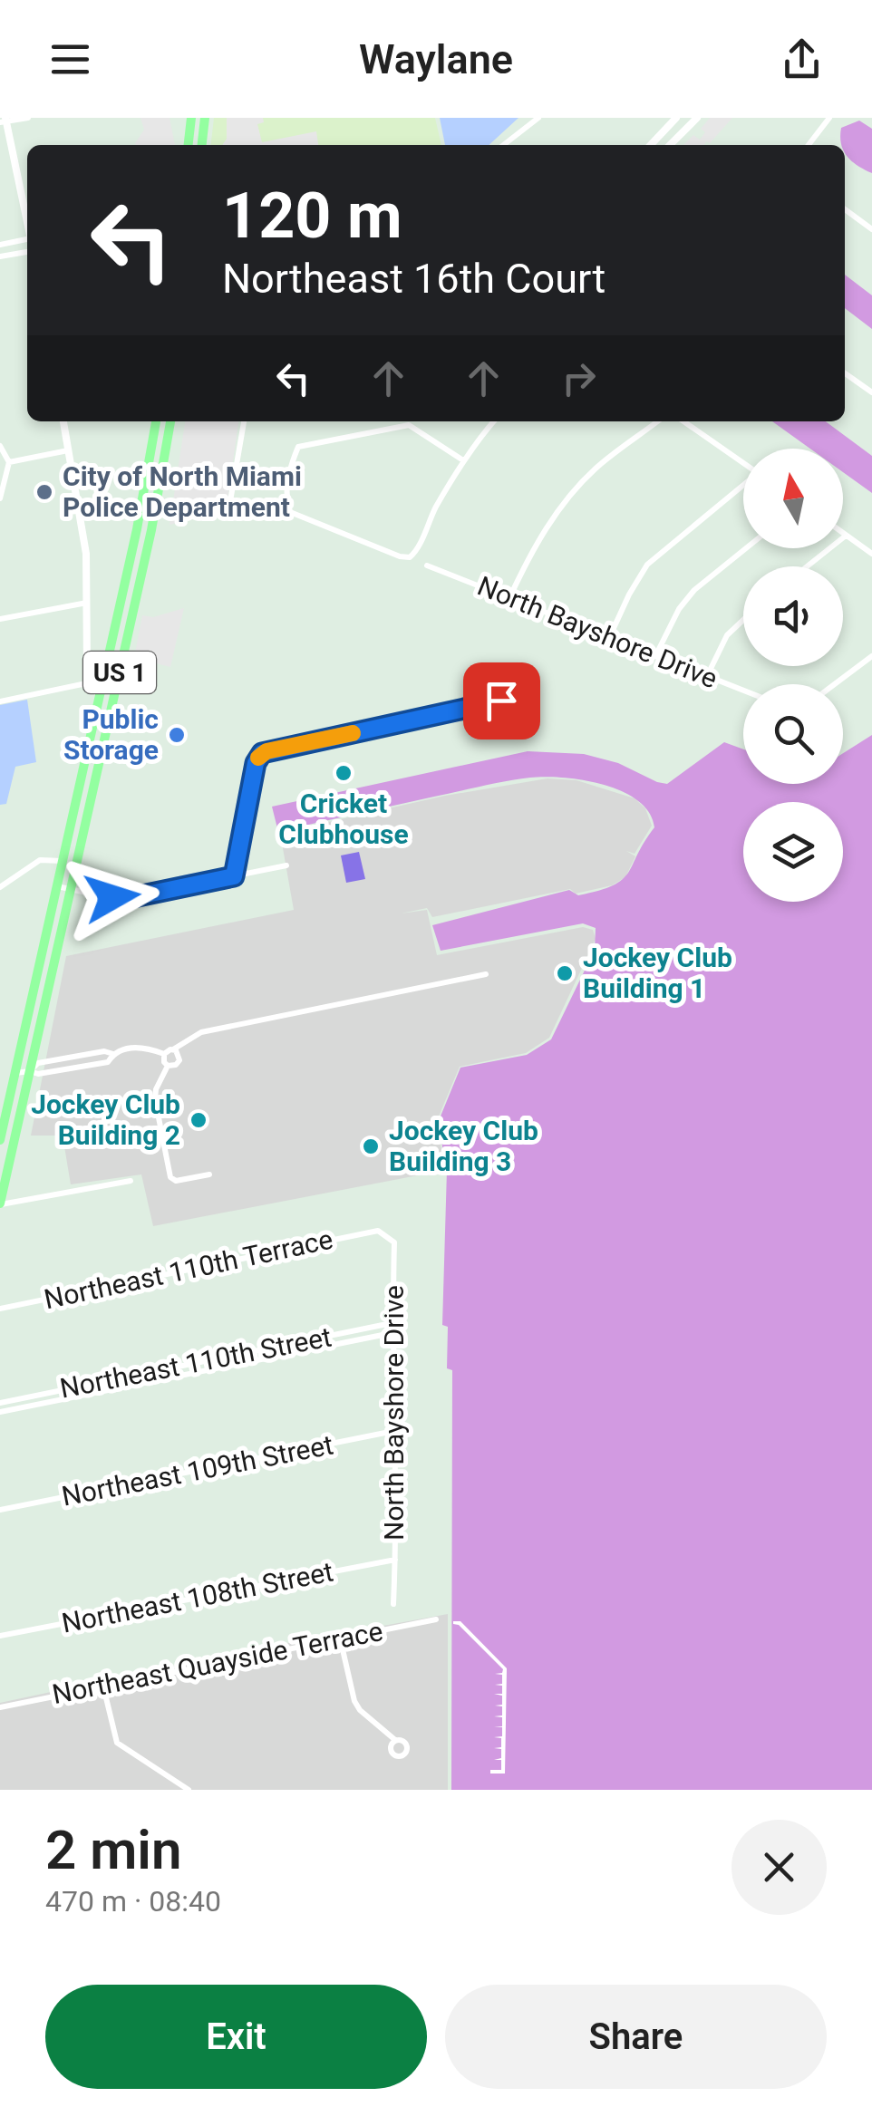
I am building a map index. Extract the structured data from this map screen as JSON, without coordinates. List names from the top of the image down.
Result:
{
  "streets": {
    "main road": ["US 1"],
    "street": [
      "North Bayshore Drive",
      "Northeast 110th Terrace",
      "Northeast 110th Street",
      "Northeast 109th Street",
      "Northeast 108th Street",
      "Northeast Quayside Terrace"
    ]
  },
  "crossings": [
    ["North Bayshore Drive", "Northeast 110th Terrace"],
    ["North Bayshore Drive", "Northeast 110th Street"],
    ["North Bayshore Drive", "Northeast 109th Street"],
    ["North Bayshore Drive", "Northeast 108th Street"]
  ],
  "places": [
    "City of North Miami Police Department",
    "Public Storage",
    "Cricket Clubhouse",
    "Jockey Club Building 1",
    "Jockey Club Building 2",
    "Jockey Club Building 3"
  ],
  "north": "top",
  "page": {
    "header": "Waylane",
    "turn": ["120 m", "Northeast 16th Court"],
    "heading": ["2 min", "470 m · 08:40"],
    "buttons": ["Exit", "Share"]
  }
}
